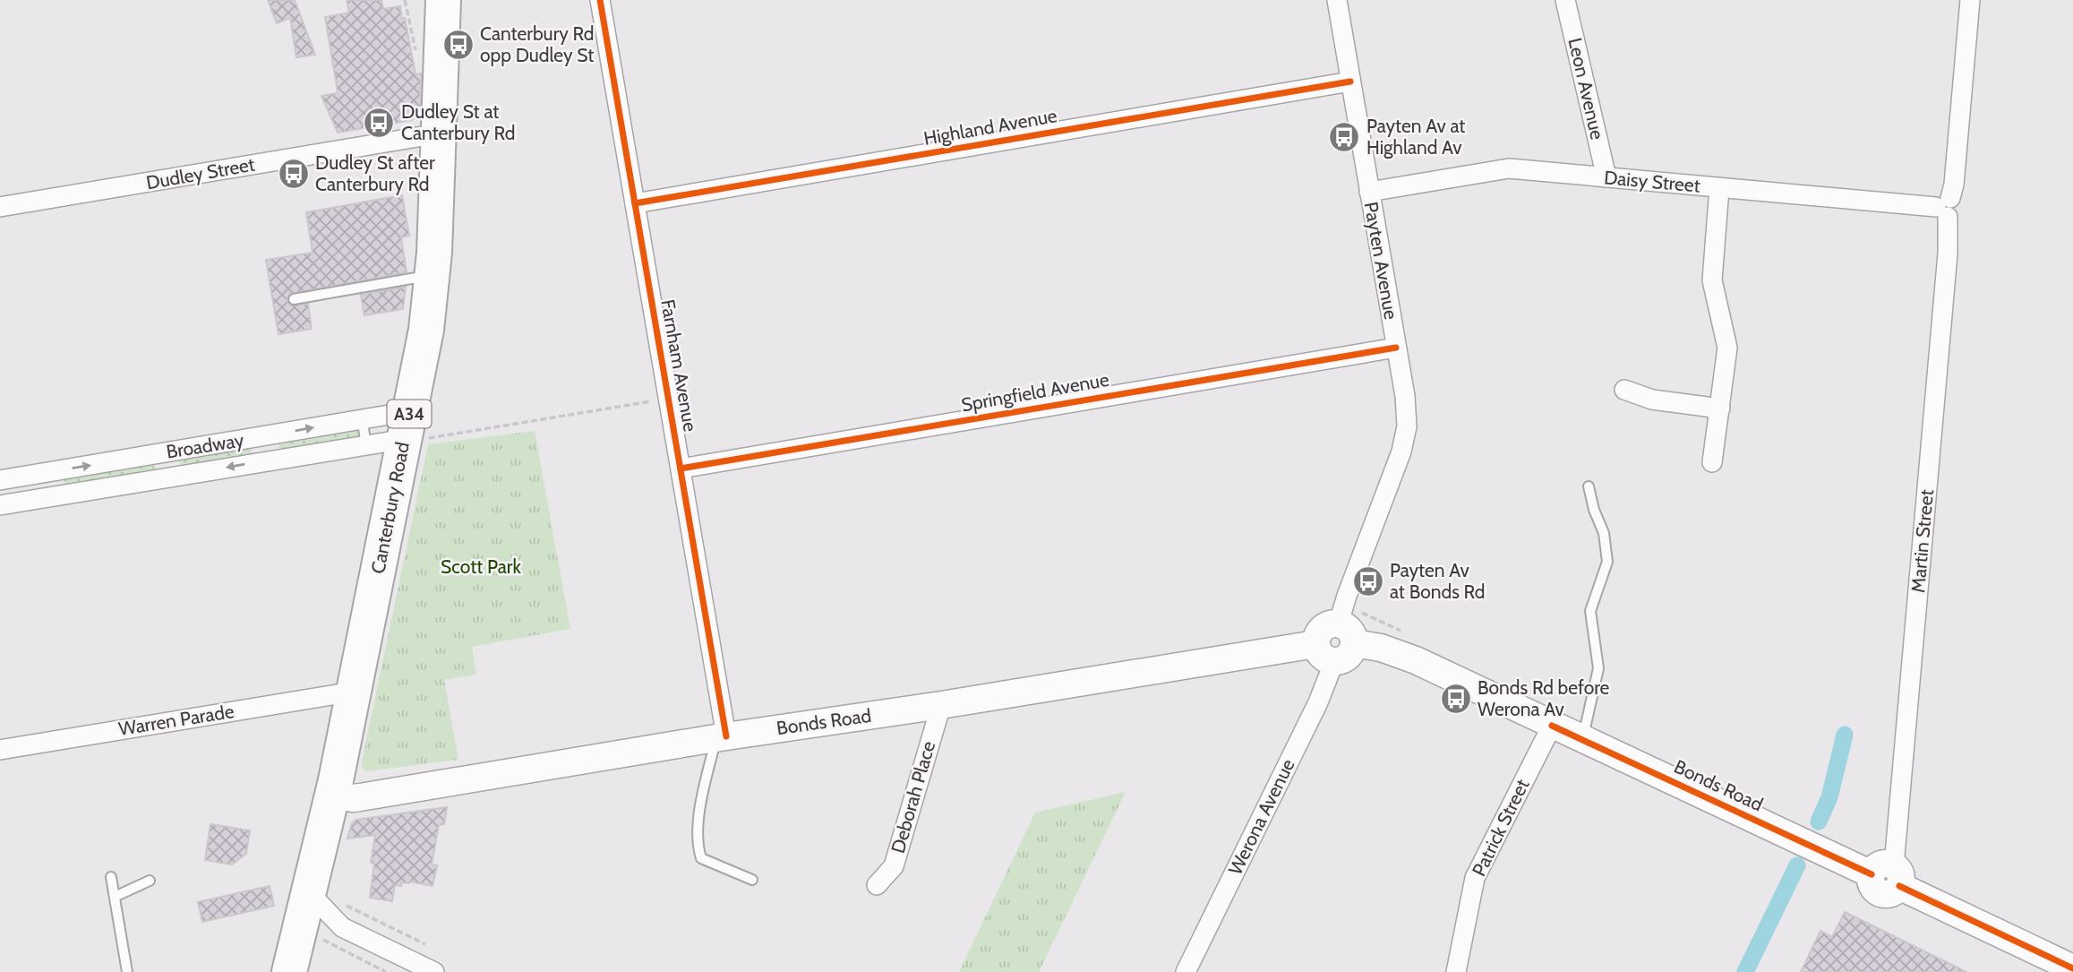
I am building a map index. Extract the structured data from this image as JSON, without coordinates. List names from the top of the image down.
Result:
{
  "streets": {
    "highway": ["A34", "Canterbury Road"],
    "main road": ["Bonds Road"],
    "street": [
      "Leon Avenue",
      "Highland Avenue",
      "Dudley Street",
      "Daisy Street",
      "Payten Avenue",
      "Farnham Avenue",
      "Springfield Avenue",
      "Broadway",
      "Martin Street",
      "Warren Parade",
      "Deborah Place",
      "Werona Avenue",
      "Patrick Street"
    ]
  },
  "crossings": [
    ["Leon Avenue", "Daisy Street"],
    ["Highland Avenue", "Payten Avenue"],
    ["Highland Avenue", "Farnham Avenue"],
    ["Dudley Street", "Canterbury Road"],
    ["Daisy Street", "Payten Avenue"],
    ["Daisy Street", "Martin Street"],
    ["Payten Avenue", "Springfield Avenue"],
    ["Payten Avenue", "Bonds Road"],
    ["Farnham Avenue", "Springfield Avenue"],
    ["Farnham Avenue", "Bonds Road"],
    ["Broadway", "Canterbury Road"],
    ["Canterbury Road", "Warren Parade"],
    ["Canterbury Road", "Bonds Road"],
    ["Martin Street", "Bonds Road"],
    ["Bonds Road", "Deborah Place"],
    ["Bonds Road", "Werona Avenue"],
    ["Bonds Road", "Patrick Street"]
  ],
  "parks": ["Scott Park"],
  "places": {
    "bus stop": [
      "Canterbury Rd opp Dudley St",
      "Dudley St at Canterbury Rd",
      "Payten Av at Highland Av",
      "Dudley St after Canterbury Rd",
      "Payten Av at Bonds Rd",
      "Bonds Rd before Werona Av"
    ]
  }
}
